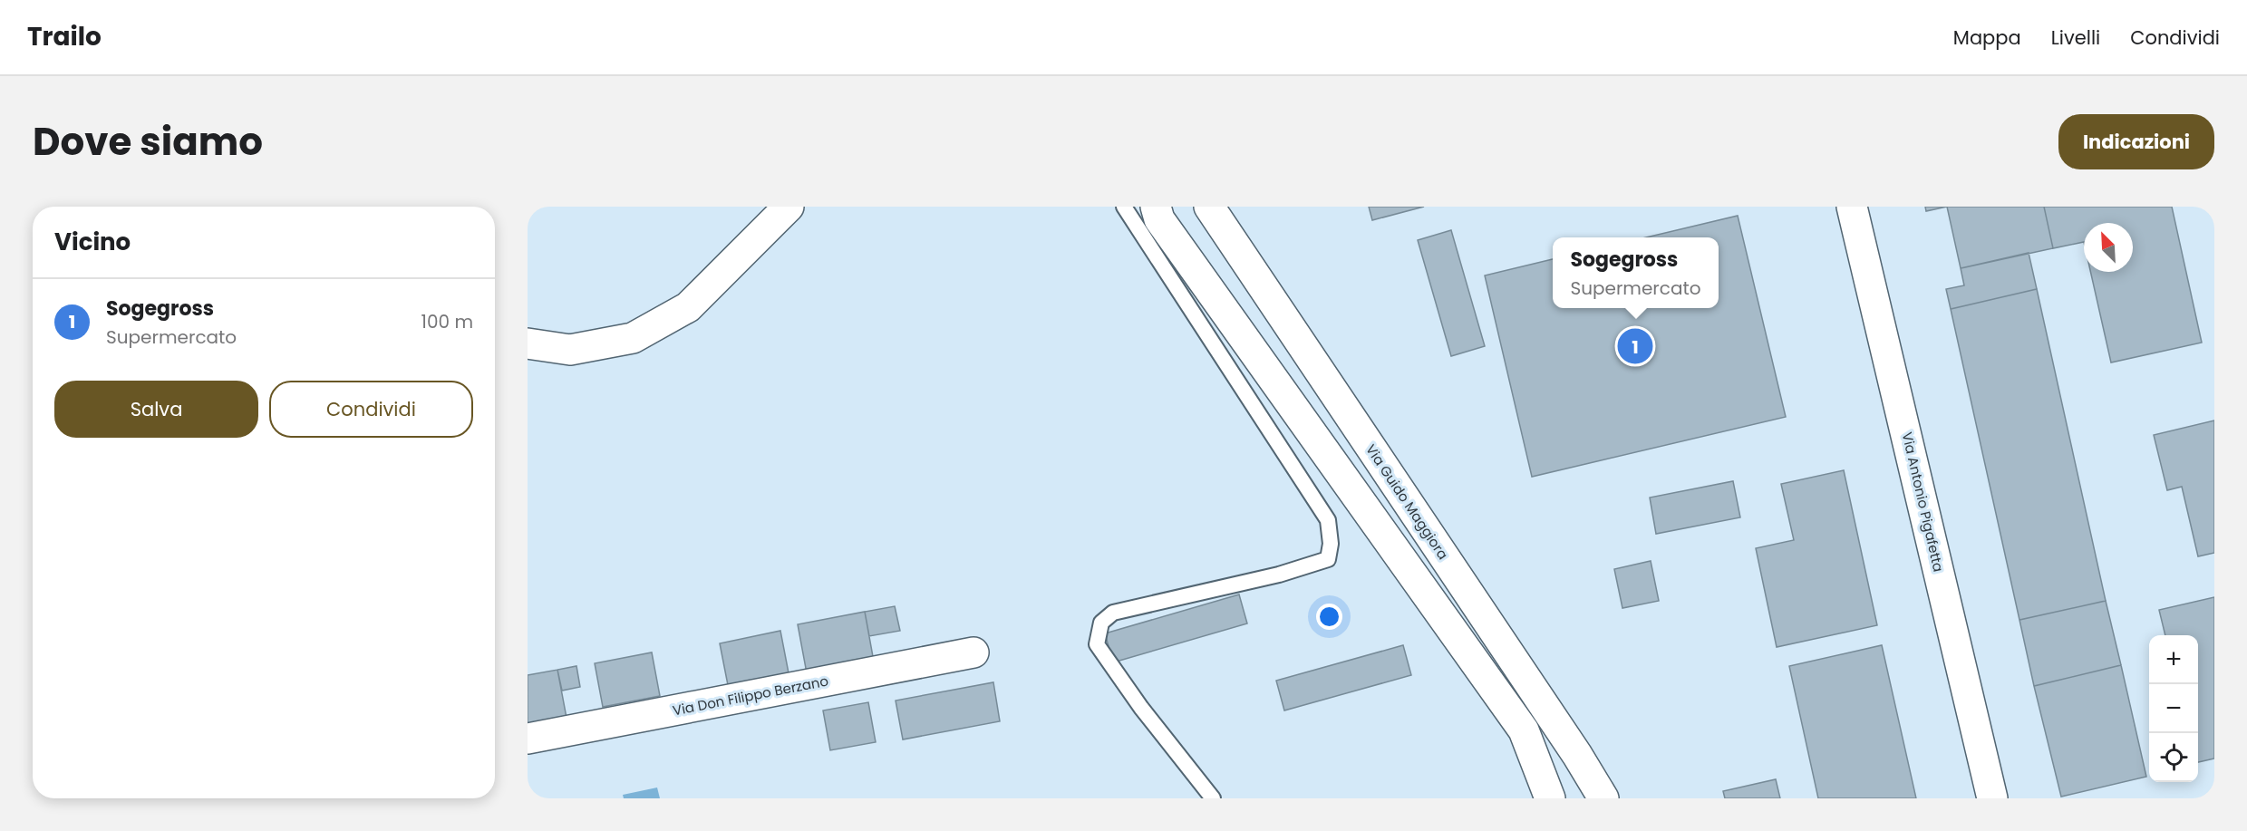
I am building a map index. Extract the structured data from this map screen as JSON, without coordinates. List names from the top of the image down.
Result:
{
  "streets": {
    "street": ["Via Guido Maggiora", "Via Antonio Pigafetta", "Via Don Filippo Berzano"]
  },
  "north": "top left",
  "page": {
    "header": "Trailo",
    "nav": ["Mappa", "Livelli", "Condividi"],
    "title": "Dove siamo",
    "buttons": [
      "Indicazioni",
      ["Salva", "Condividi"]
    ],
    "heading": "Vicino",
    "popup": ["Sogegross", "Supermercato"],
    "list": [
      {
        "mark": "1",
        "name": "Sogegross",
        "note": "Supermercato",
        "value": "100 m"
      }
    ],
    "pins": "1",
    "map_buttons": ["+", "−"]
  }
}
